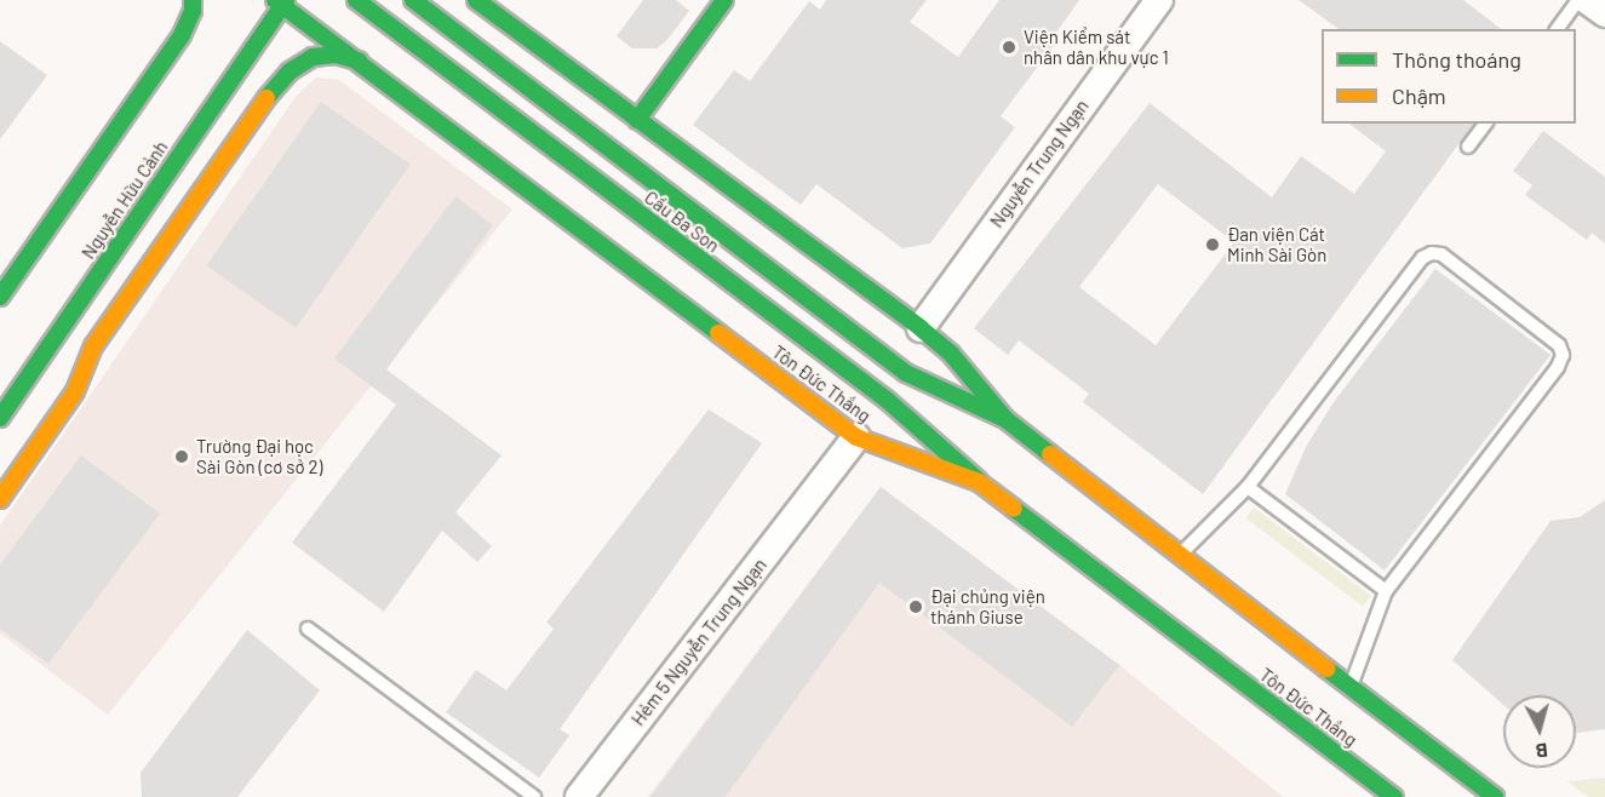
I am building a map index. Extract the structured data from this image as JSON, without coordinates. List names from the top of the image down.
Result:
{
  "streets": {
    "main road": ["Nguyễn Hữu Cảnh", "Cầu Ba Son", "Tôn Đức Thắng"],
    "street": ["Nguyễn Trung Ngạn", "Hẻm 5 Nguyễn Trung Ngạn"]
  },
  "crossings": [
    ["Nguyễn Hữu Cảnh", "Tôn Đức Thắng"],
    ["Cầu Ba Son", "Tôn Đức Thắng"],
    ["Tôn Đức Thắng", "Hẻm 5 Nguyễn Trung Ngạn"]
  ],
  "places": [
    "Viện Kiểm sát nhân dân khu vực 1",
    "Đan viện Cát Minh Sài Gòn",
    "Trường Đại học Sài Gòn (cơ sở 2)",
    "Đại chủng viện thánh Giuse"
  ],
  "legend": ["Thông thoáng", "Chậm"],
  "north": "bottom"
}
